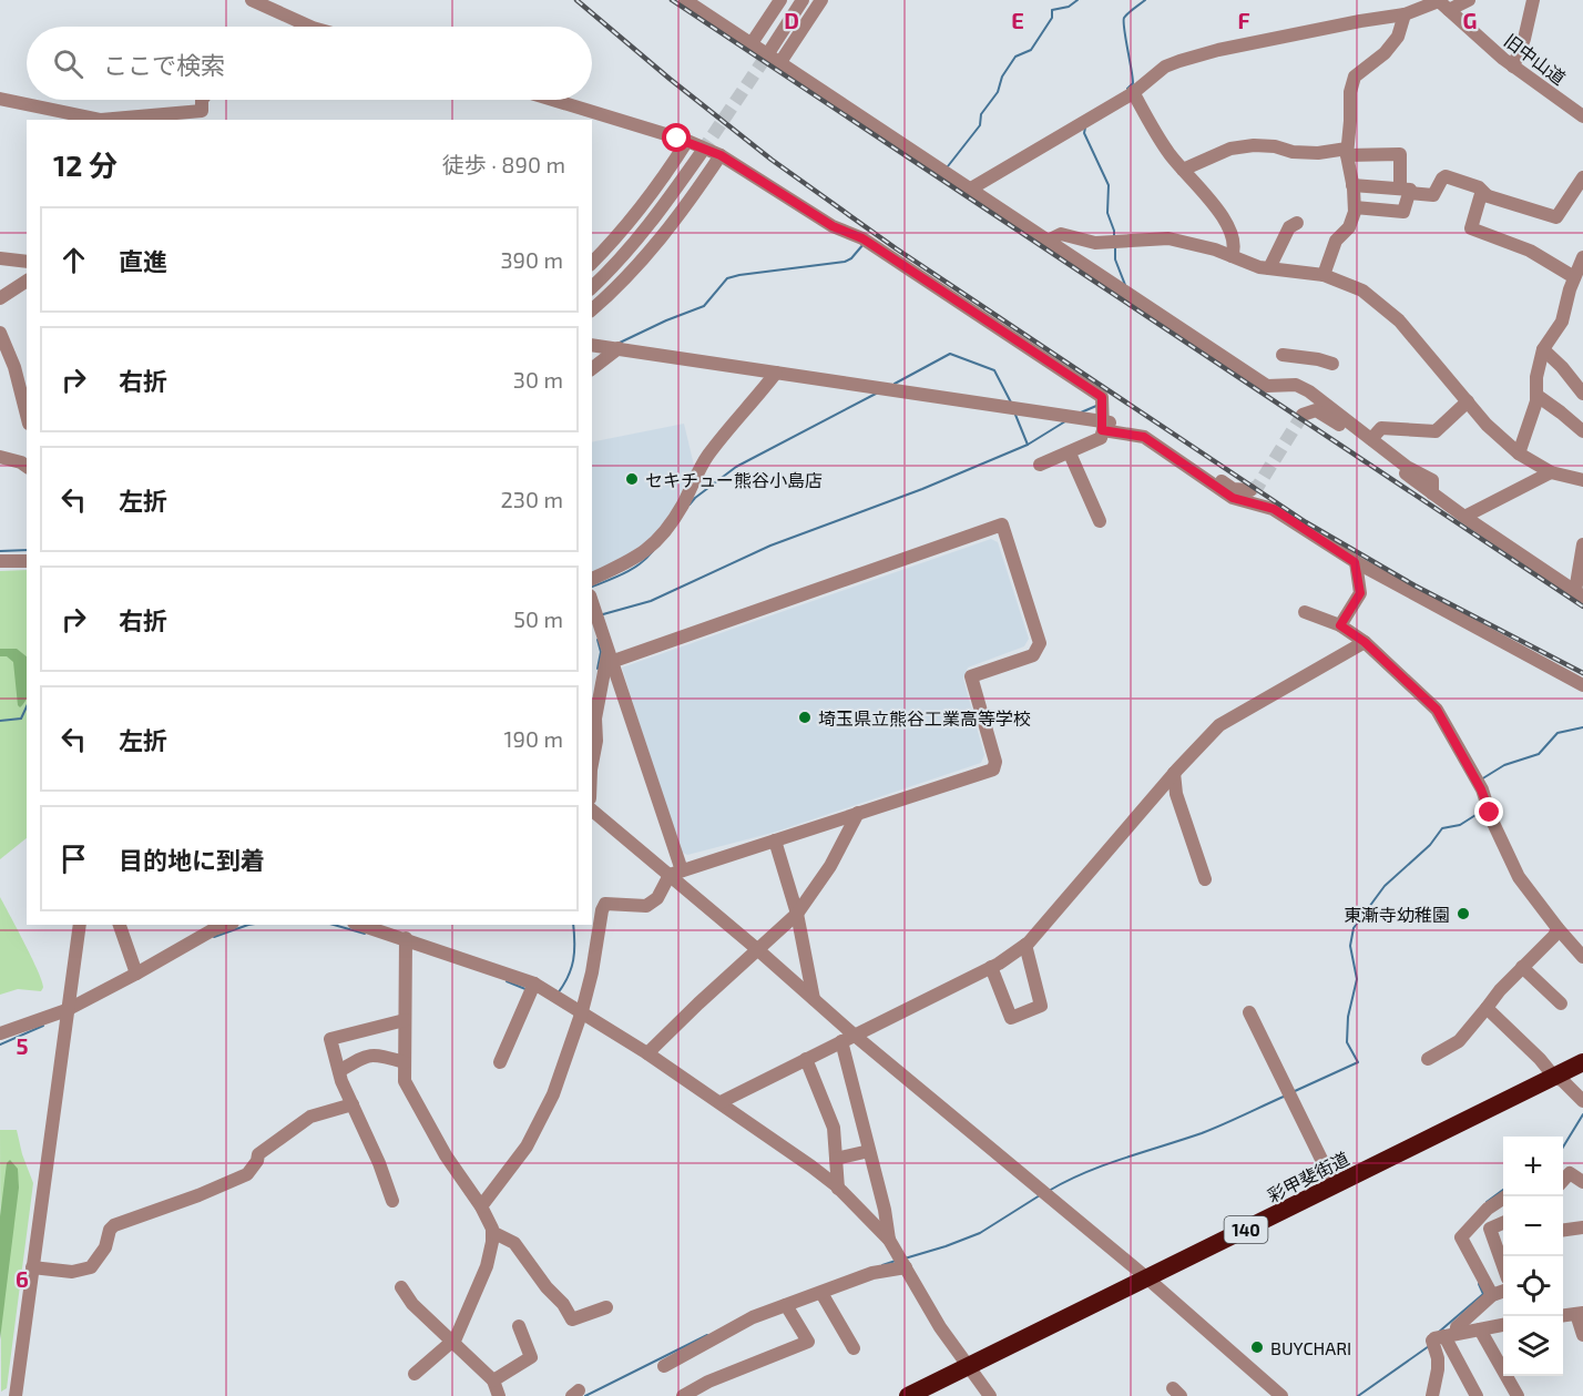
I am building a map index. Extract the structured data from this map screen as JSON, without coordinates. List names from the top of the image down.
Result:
{
  "streets": {
    "highway": ["彩甲斐街道", "140"],
    "street": ["旧中山道"]
  },
  "places": [
    "セキチュー熊谷小島店",
    "埼玉県立熊谷工業高等学校",
    "東漸寺幼稚園",
    "BUYCHARI"
  ],
  "page": {
    "search": "ここで検索",
    "heading": ["12 分", "徒歩 · 890 m"],
    "list": [
      ["直進", "390 m"],
      ["右折", "30 m"],
      ["左折", "230 m"],
      ["右折", "50 m"],
      ["左折", "190 m"],
      "目的地に到着"
    ],
    "map_buttons": ["+", "−"]
  },
  "grid": {
    "columns": [
      "D",
      "E",
      "F",
      "G"
    ],
    "rows": ["5", "6"]
  }
}
